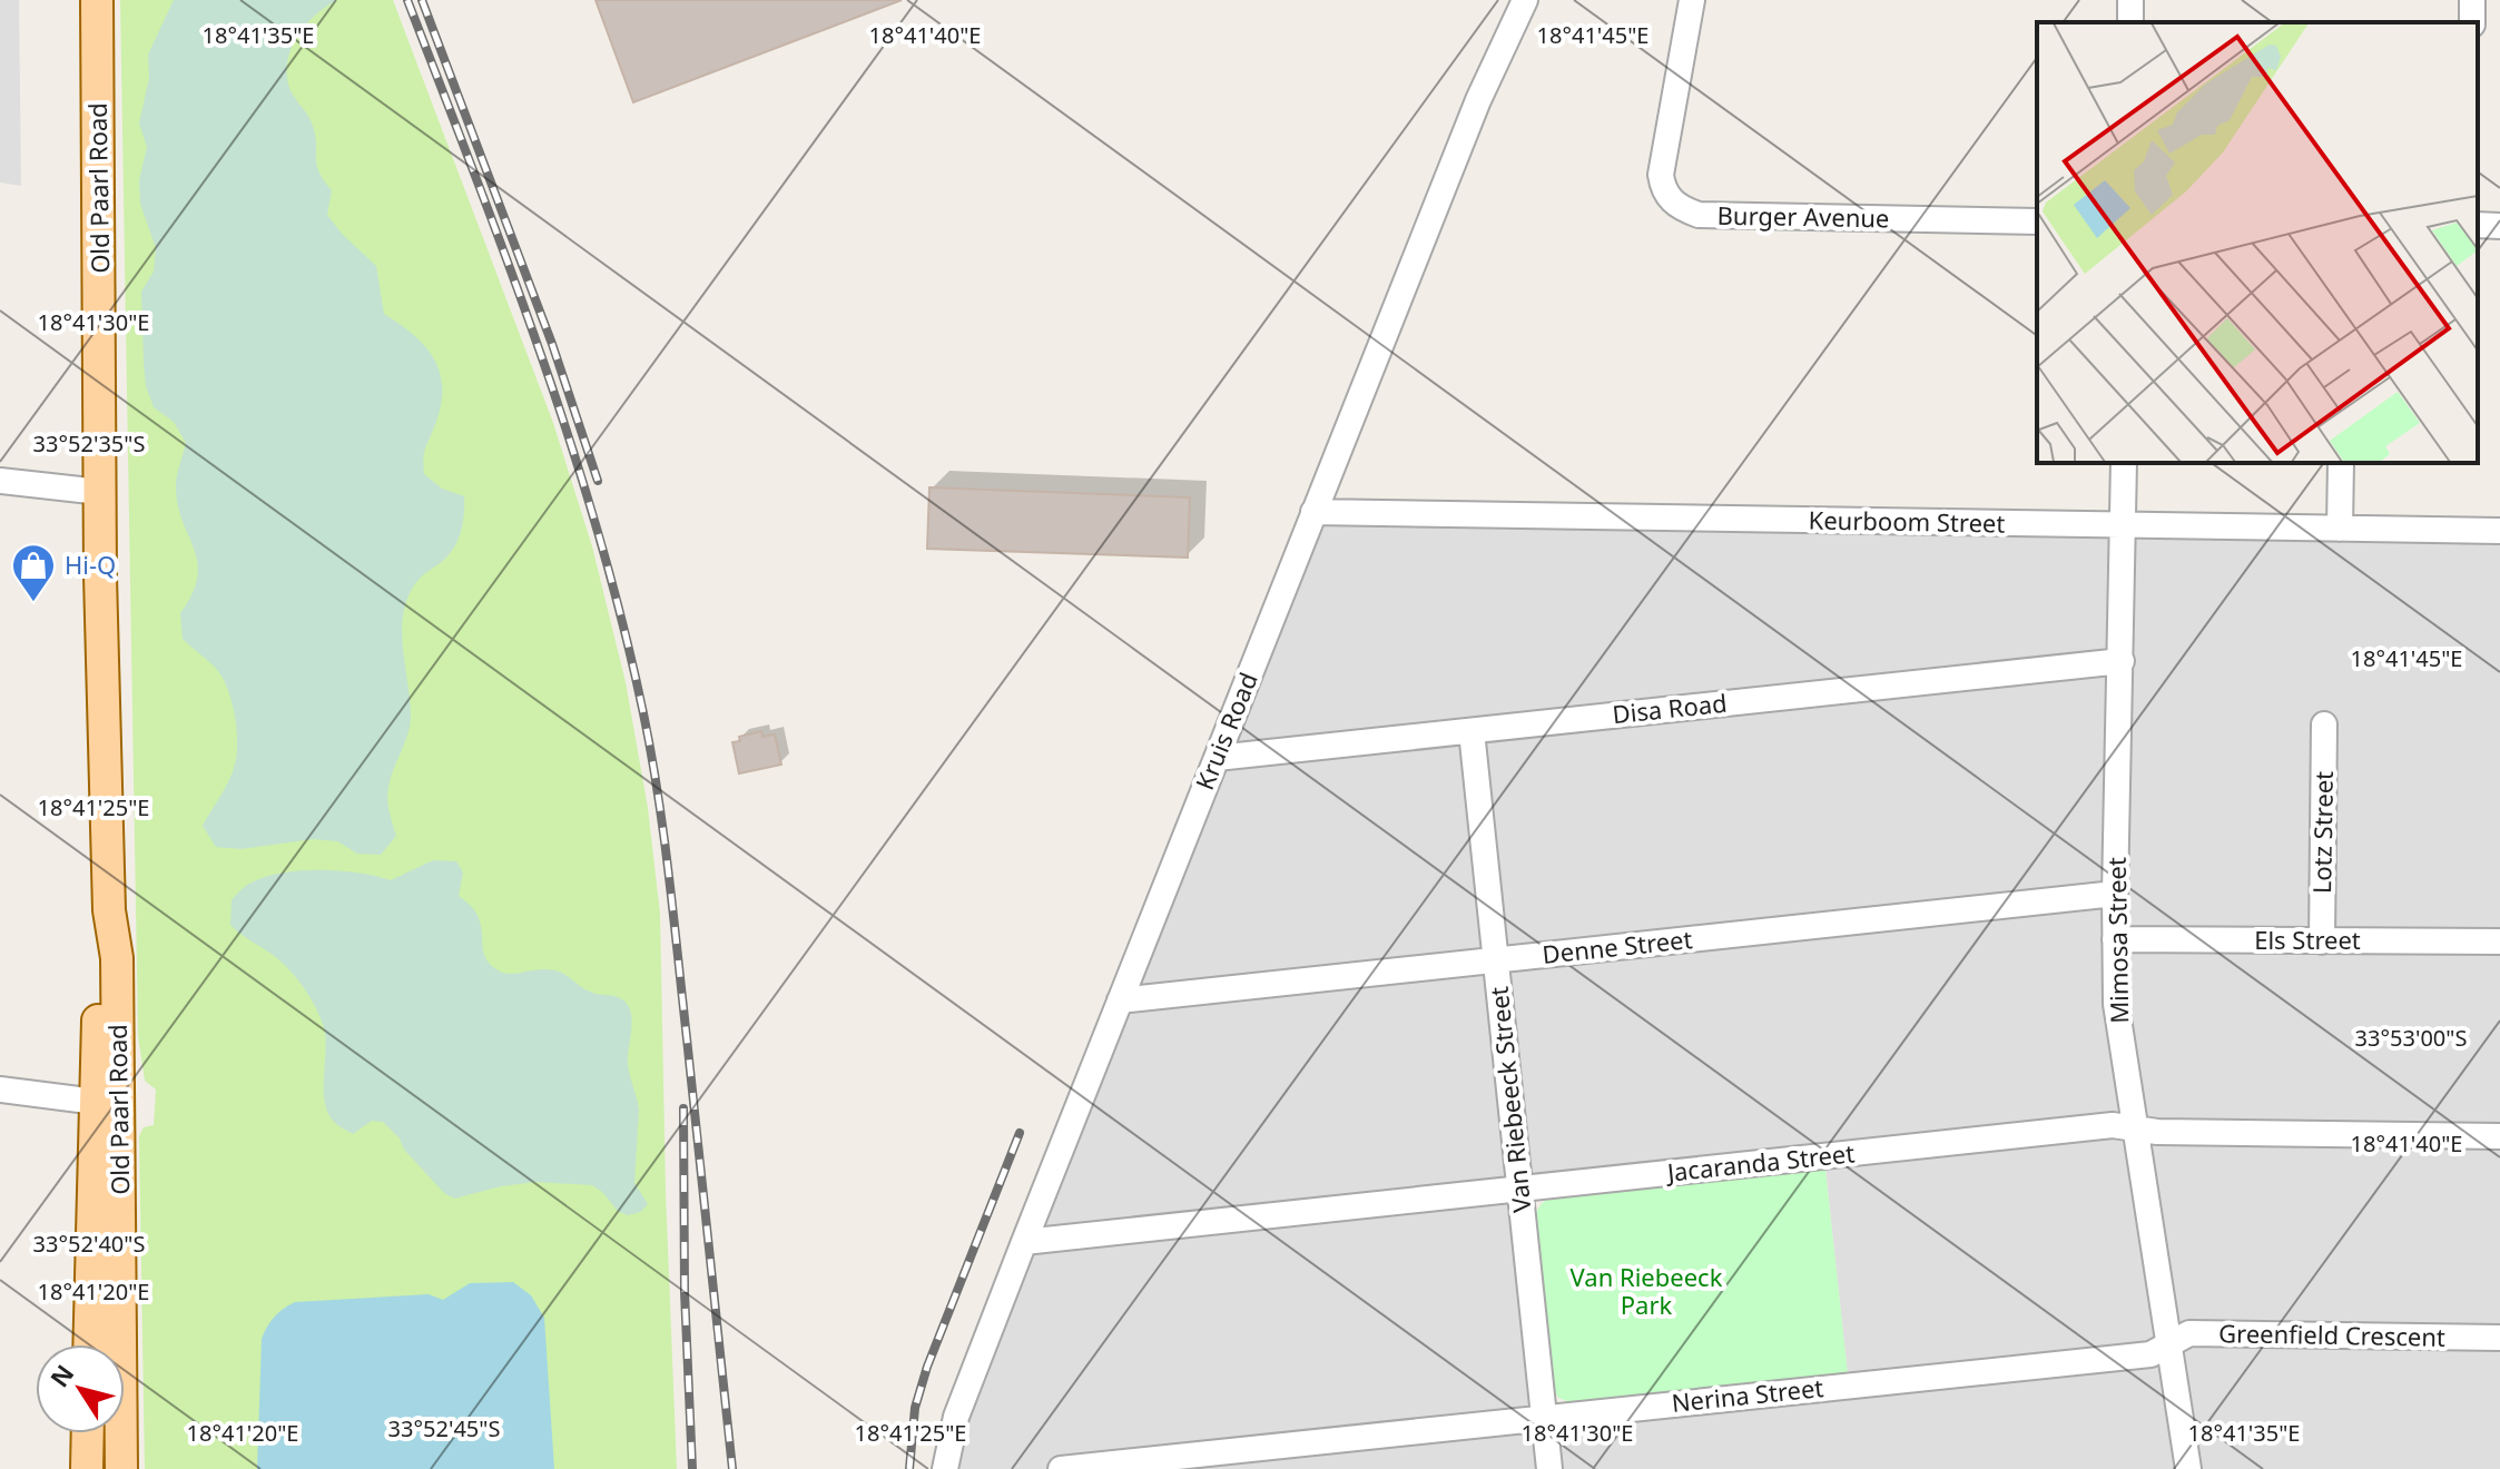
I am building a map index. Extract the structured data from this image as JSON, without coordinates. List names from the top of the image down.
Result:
{
  "streets": {
    "main road": ["Old Paarl Road"],
    "street": [
      "Burger Avenue",
      "Keurboom Street",
      "Disa Road",
      "Kruis Road",
      "Lotz Street",
      "Mimosa Street",
      "Els Street",
      "Denne Street",
      "Van Riebeeck Street",
      "Jacaranda Street",
      "Greenfield Crescent",
      "Nerina Street"
    ]
  },
  "crossings": [
    ["Keurboom Street", "Kruis Road"],
    ["Keurboom Street", "Mimosa Street"],
    ["Disa Road", "Kruis Road"],
    ["Disa Road", "Mimosa Street"],
    ["Disa Road", "Van Riebeeck Street"],
    ["Kruis Road", "Denne Street"],
    ["Kruis Road", "Jacaranda Street"],
    ["Lotz Street", "Els Street"],
    ["Mimosa Street", "Els Street"],
    ["Mimosa Street", "Denne Street"],
    ["Mimosa Street", "Jacaranda Street"],
    ["Mimosa Street", "Greenfield Crescent"],
    ["Mimosa Street", "Nerina Street"],
    ["Denne Street", "Van Riebeeck Street"],
    ["Van Riebeeck Street", "Jacaranda Street"],
    ["Van Riebeeck Street", "Nerina Street"],
    ["Greenfield Crescent", "Nerina Street"]
  ],
  "parks": ["Van Riebeeck Park"],
  "places": {
    "shop": ["Hi-Q"]
  },
  "north": "top left",
  "coordinates": [
    "18°41'35\"E",
    "18°41'40\"E",
    "18°41'45\"E",
    "18°41'30\"E",
    "33°52'35\"S",
    "18°41'25\"E",
    "33°53'00\"S",
    "33°52'40\"S",
    "18°41'20\"E",
    "33°52'45\"S"
  ]
}
